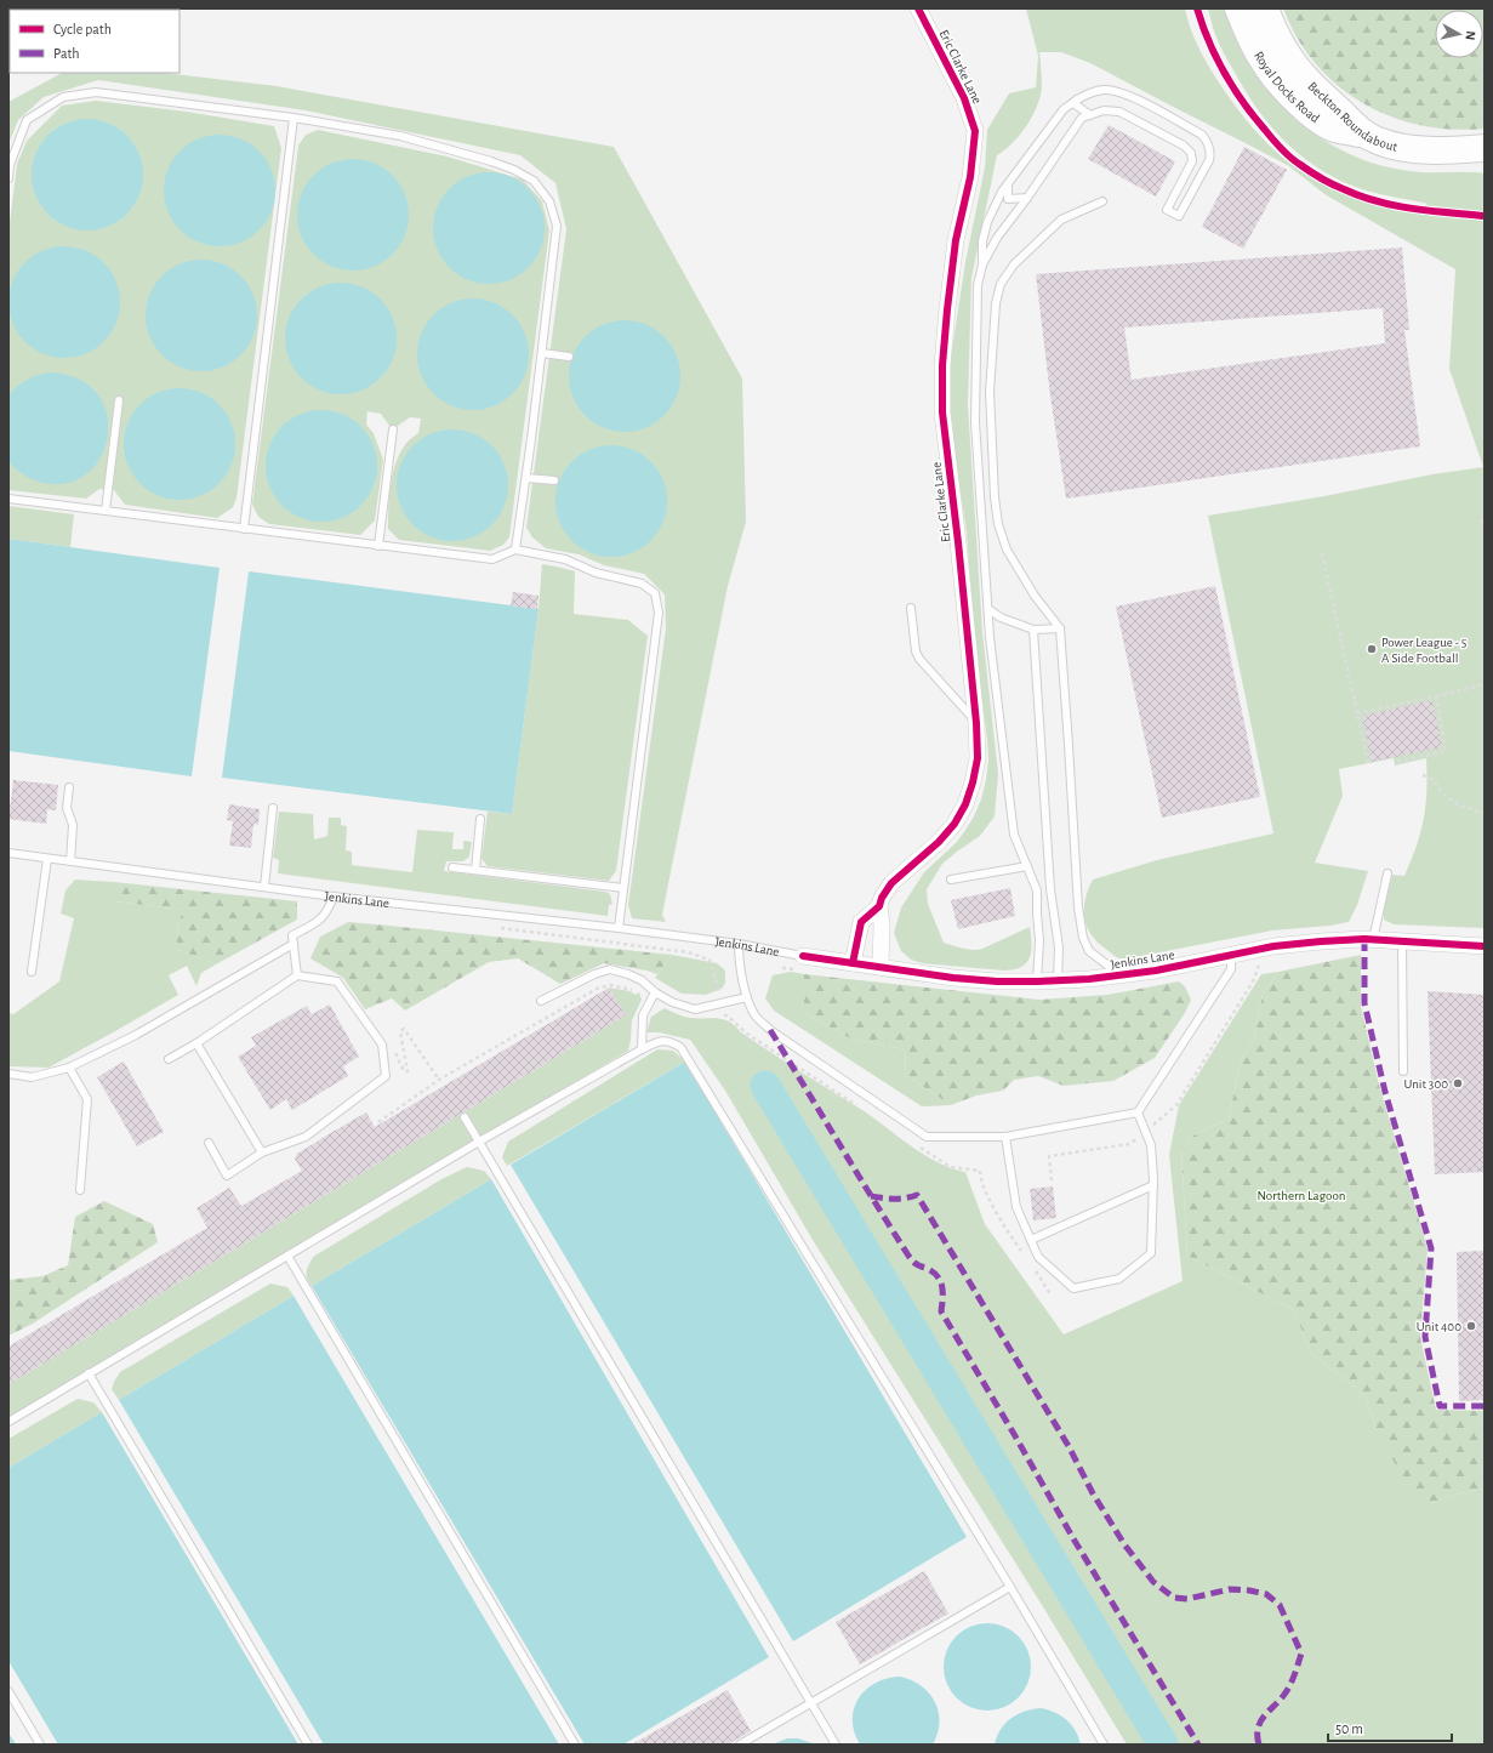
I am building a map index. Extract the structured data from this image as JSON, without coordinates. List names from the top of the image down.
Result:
{
  "streets": {
    "highway": ["Royal Docks Road", "Beckton Roundabout"],
    "street": ["Eric Clarke Lane", "Jenkins Lane"]
  },
  "crossings": [
    ["Eric Clarke Lane", "Jenkins Lane"],
    ["Royal Docks Road", "Beckton Roundabout"]
  ],
  "parks": ["Northern Lagoon"],
  "places": ["Power League - 5 A Side Football", "Unit 300", "Unit 400"],
  "legend": ["Cycle path", "Path"],
  "scale_bar": "50 m",
  "north": "right"
}
